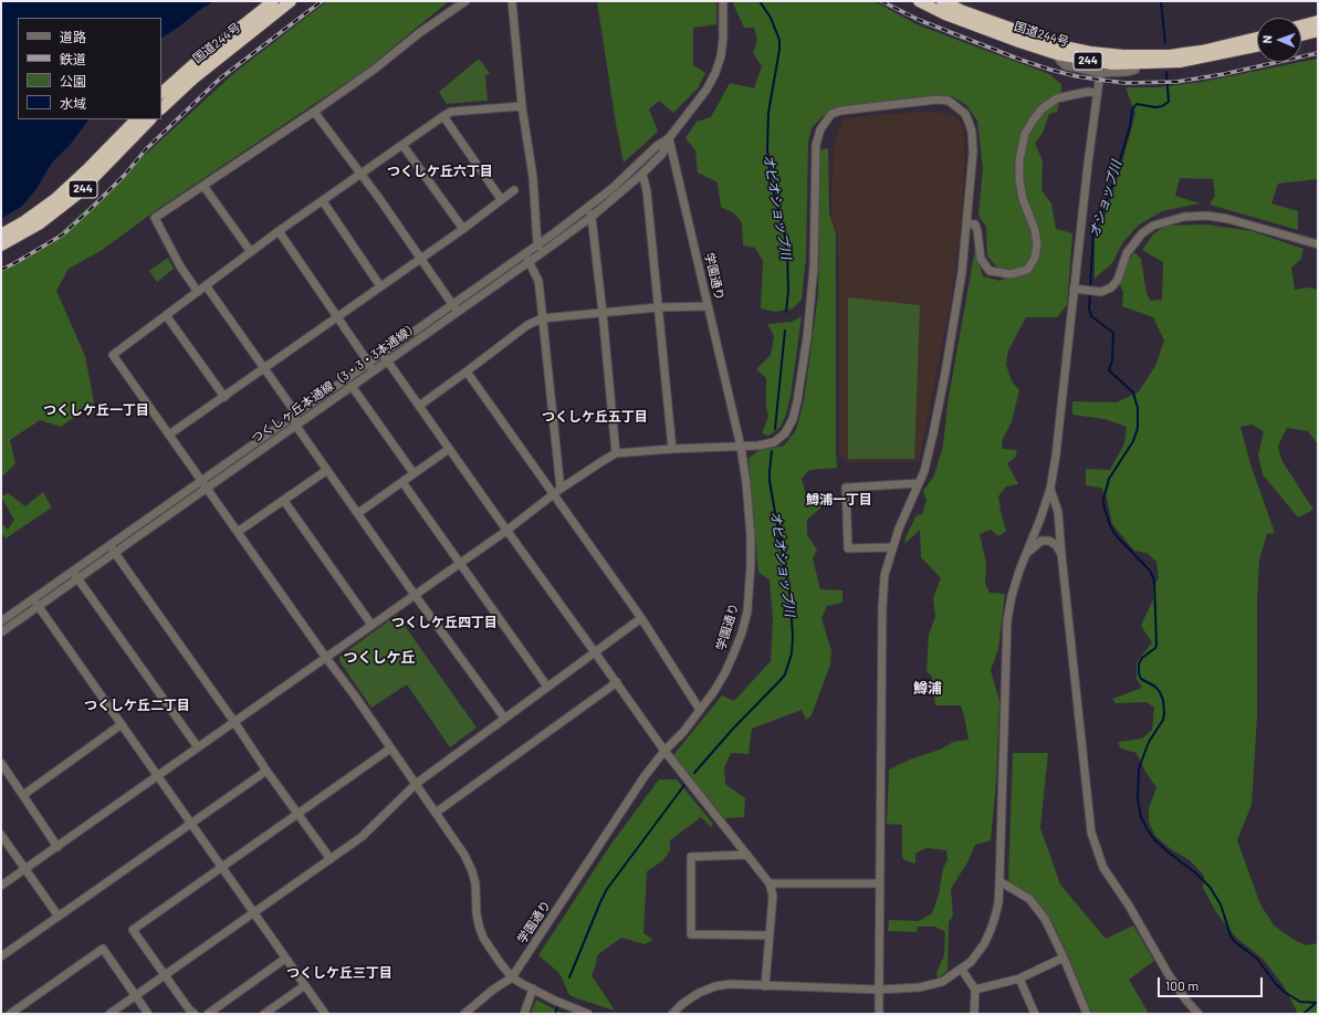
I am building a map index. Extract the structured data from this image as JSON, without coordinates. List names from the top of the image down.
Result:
{
  "streets": {
    "highway": ["国道244号", "244"],
    "street": ["学園通り", "つくしヶ丘本通線（3・3・3本通線）"]
  },
  "crossings": [
    ["学園通り", "つくしヶ丘本通線（3・3・3本通線）"]
  ],
  "districts": [
    "つくしケ丘六丁目",
    "つくしケ丘一丁目",
    "つくしケ丘五丁目",
    "鱒浦一丁目",
    "つくしケ丘四丁目",
    "つくしケ丘",
    "鱒浦",
    "つくしケ丘二丁目",
    "つくしケ丘三丁目"
  ],
  "water": ["オショップ川", "オビオショップ川"],
  "legend": [
    "道路",
    "鉄道",
    "公園",
    "水域"
  ],
  "scale_bar": "100 m",
  "north": "left"
}
